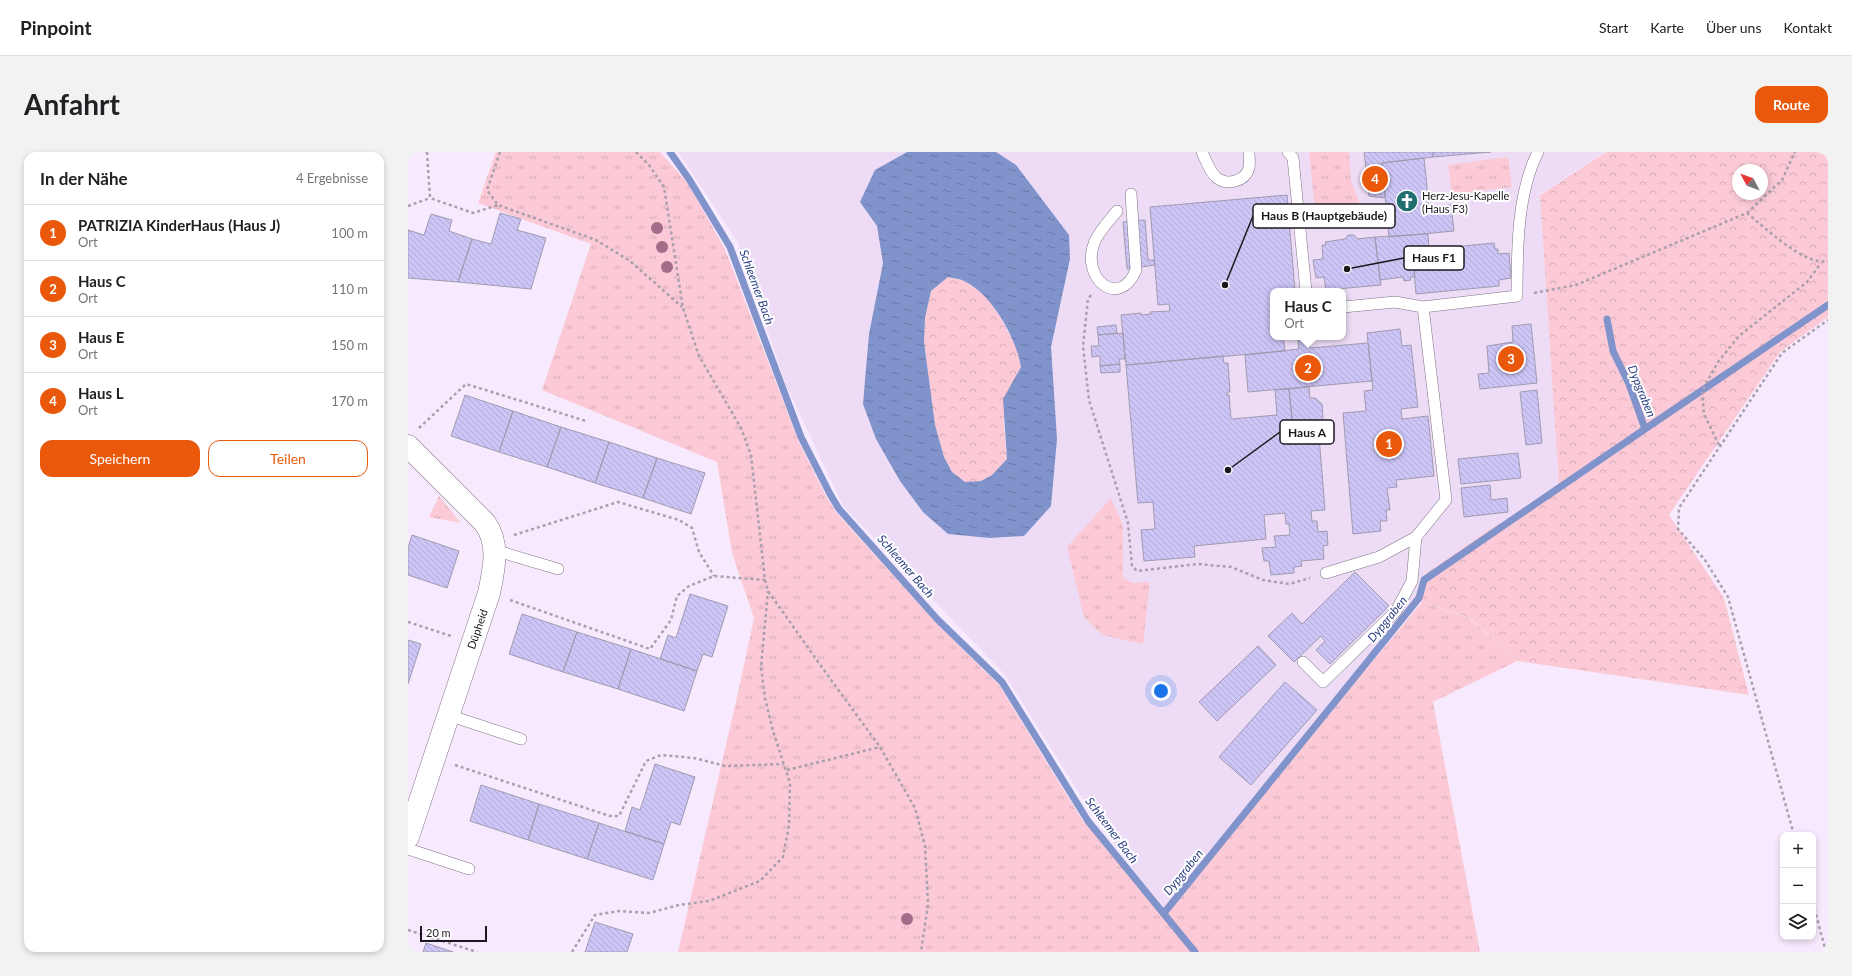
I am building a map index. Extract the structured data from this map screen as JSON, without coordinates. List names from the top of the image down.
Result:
{
  "streets": {
    "street": ["Düpheid"]
  },
  "water": ["Schleemer Bach", "Dypgraben"],
  "places": {
    "church": ["Herz-Jesu-Kapelle (Haus F3)"],
    "other": ["Haus F1", "Haus B (Hauptgebäude)", "Haus A"]
  },
  "scale_bar": "20 m",
  "north": "top left",
  "page": {
    "header": "Pinpoint",
    "nav": [
      "Start",
      "Karte",
      "Über uns",
      "Kontakt"
    ],
    "buttons": [
      "Route",
      ["Speichern", "Teilen"]
    ],
    "title": "Anfahrt",
    "heading": ["In der Nähe", "4 Ergebnisse"],
    "pins": [
      "4",
      "3",
      "2",
      "1"
    ],
    "list": [
      {
        "mark": "1",
        "name": "PATRIZIA KinderHaus (Haus J)",
        "note": "Ort",
        "value": "100 m"
      },
      {
        "mark": "2",
        "name": "Haus C",
        "note": "Ort",
        "value": "110 m"
      },
      {
        "mark": "3",
        "name": "Haus E",
        "note": "Ort",
        "value": "150 m"
      },
      {
        "mark": "4",
        "name": "Haus L",
        "note": "Ort",
        "value": "170 m"
      }
    ],
    "popup": ["Haus C", "Ort"],
    "map_buttons": ["+", "−"],
    "scale": "20 m"
  }
}
